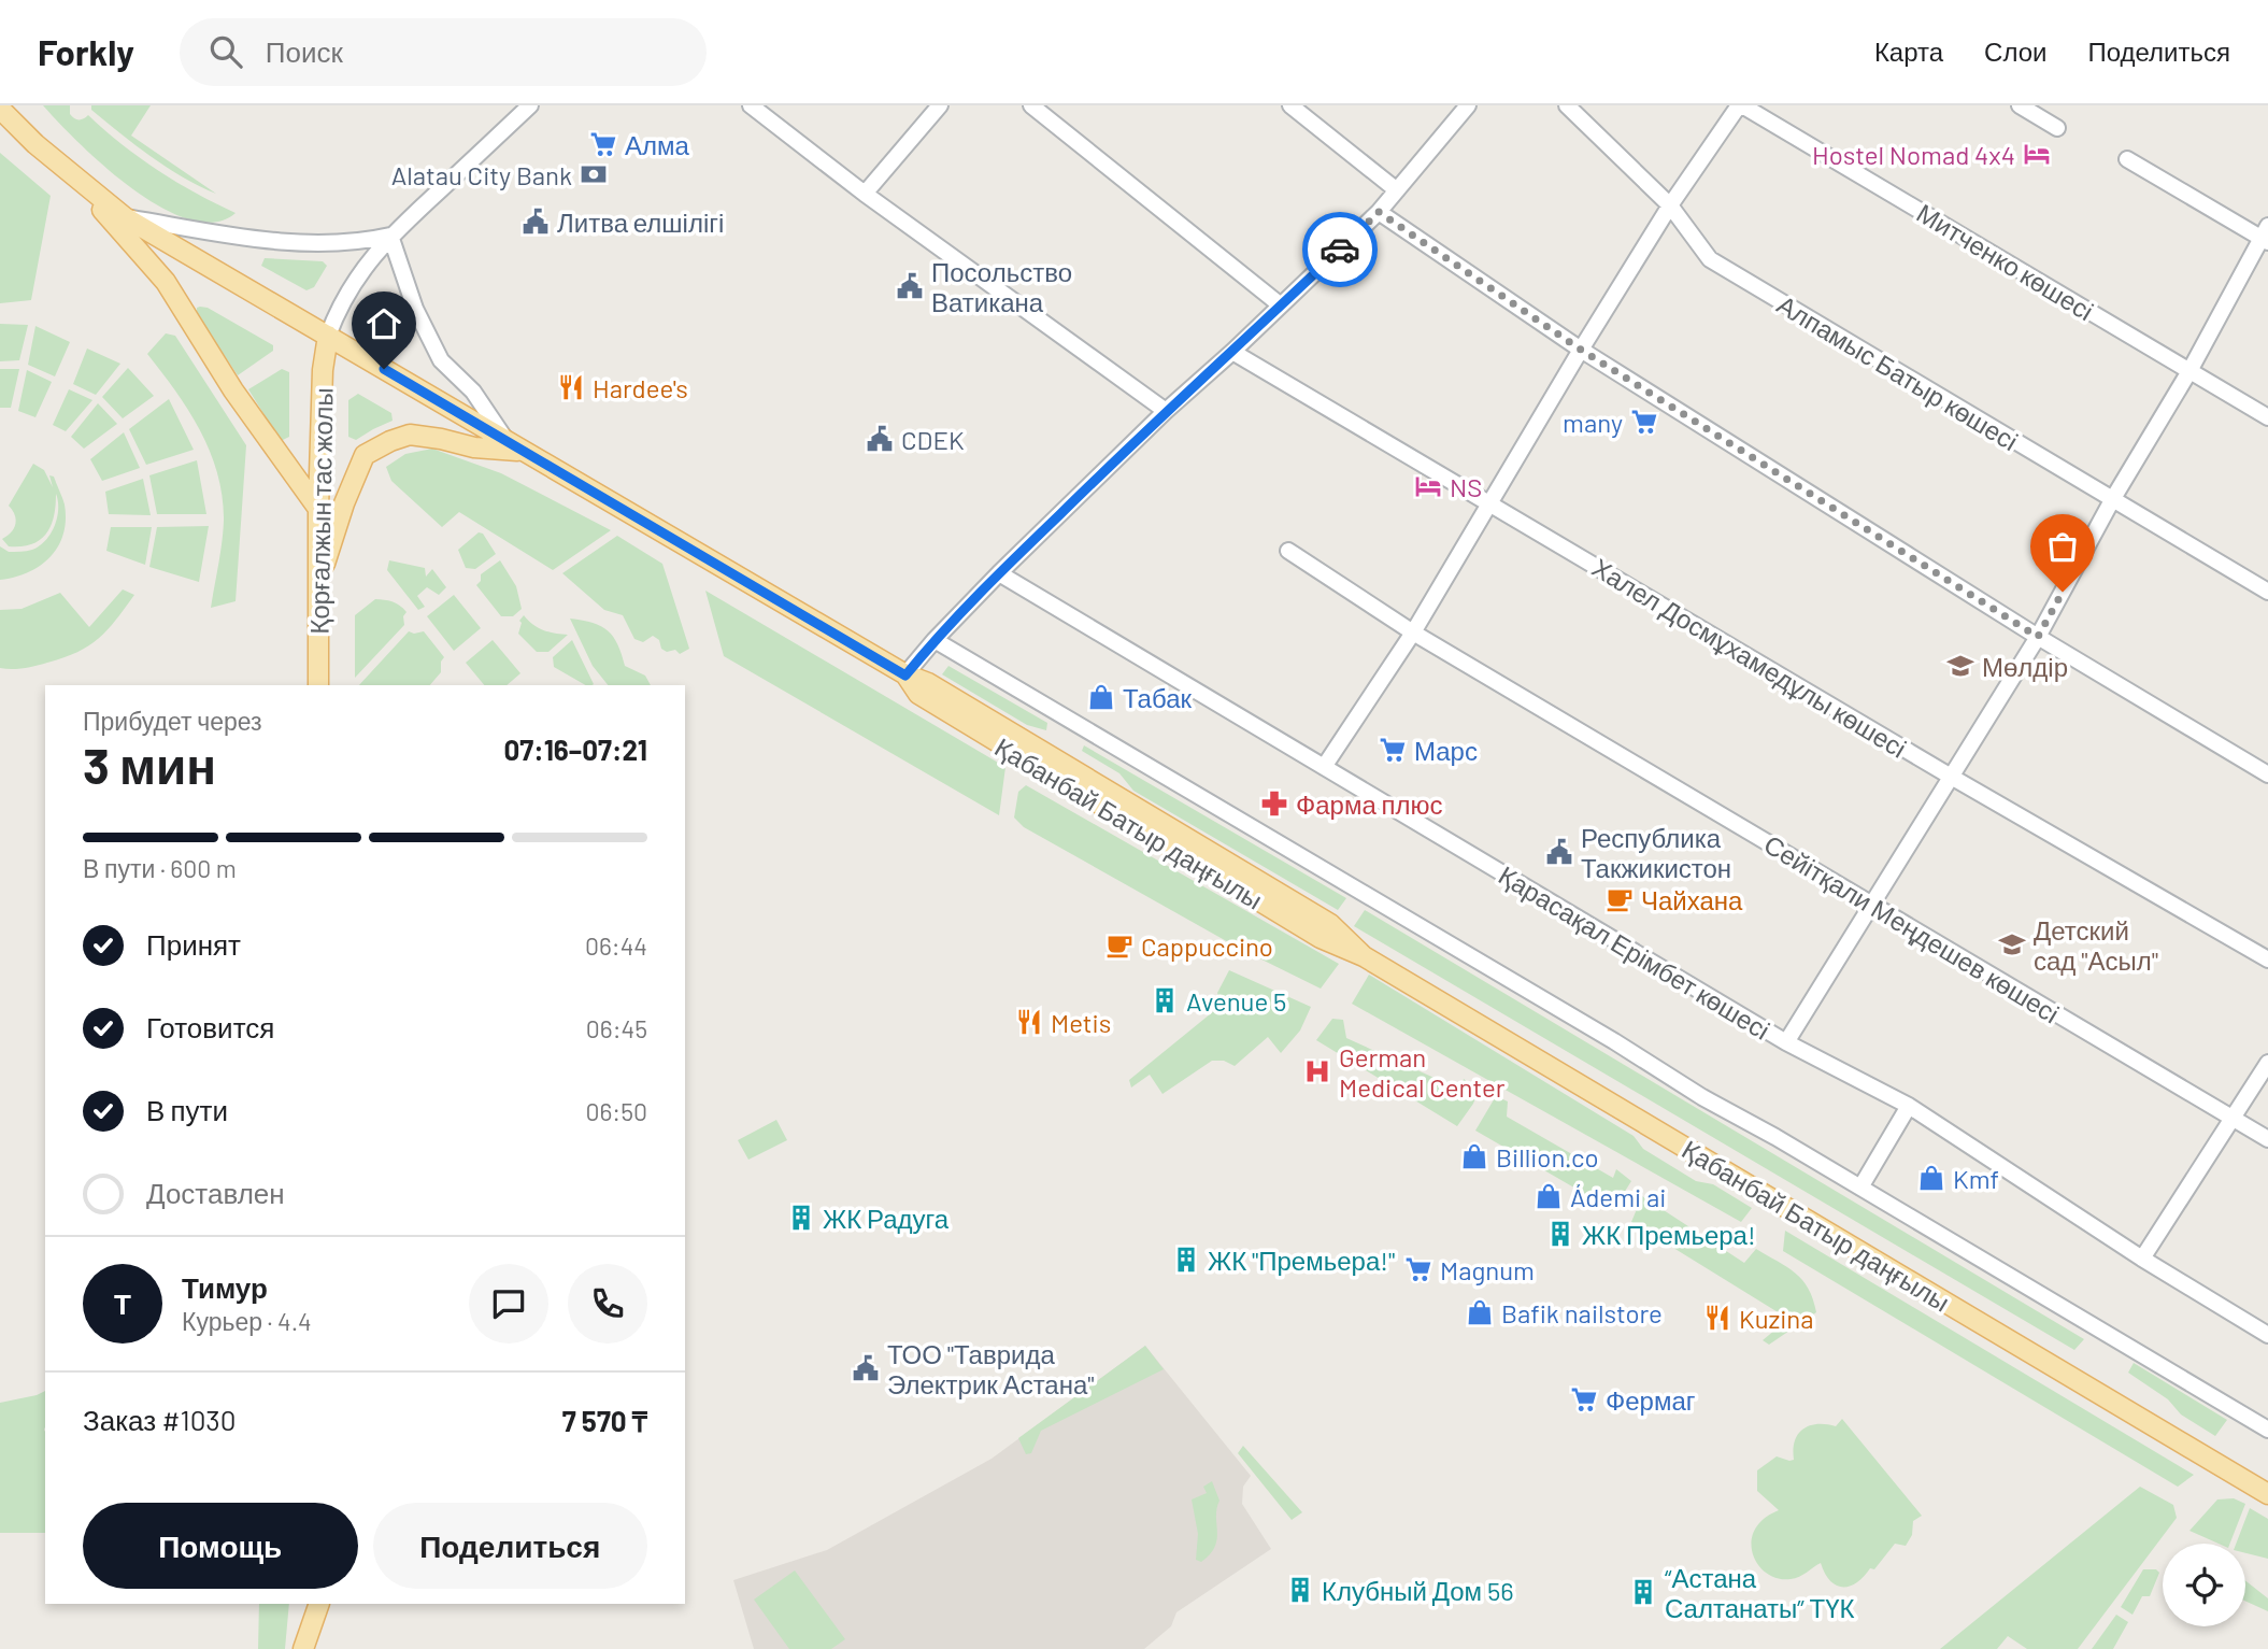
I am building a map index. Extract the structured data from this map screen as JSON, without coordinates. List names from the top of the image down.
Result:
{
  "streets": {
    "main road": ["Қорғалжын тас жолы", "Қабанбай Батыр даңғылы"],
    "street": [
      "Митченко көшесі",
      "Алпамыс Батыр көшесі",
      "Халел Досмұхамедұлы көшесі",
      "Сейітқали Меңдешев көшесі",
      "Қарасақал Ерімбет көшесі"
    ]
  },
  "crossings": [
    ["Қорғалжын тас жолы", "Қабанбай Батыр даңғылы"]
  ],
  "places": {
    "supermarket": [
      "Алма",
      "many",
      "Марс",
      "Magnum",
      "Фермаг"
    ],
    "hotel": ["Hostel Nomad 4x4", "NS"],
    "bank": ["Alatau City Bank"],
    "public building": [
      "Литва елшілігі",
      "Посольство Ватикана",
      "CDEK",
      "Республика Такжикистон",
      "ТОО \"Таврида Электрик Астана\""
    ],
    "restaurant": ["Hardee's", "Metis", "Kuzina"],
    "school or university": ["Мөлдір", "Детский сад \"Асыл\""],
    "shop": [
      "Табак",
      "Billion.co",
      "Kmf",
      "Ádemi ai",
      "Bafik nailstore"
    ],
    "pharmacy": ["Фарма плюс"],
    "cafe": ["Чайхана", "Cappuccino"],
    "building": [
      "Avenue 5",
      "ЖК Радуга",
      "ЖК Премьера!",
      "ЖК \"Премьера!\"",
      "Клубный Дом 56",
      "“Астана Салтанаты” ТҮК"
    ],
    "hospital": ["German Medical Center"]
  },
  "page": {
    "header": "Forkly",
    "search": "Поиск",
    "nav": ["Карта", "Слои", "Поделиться"],
    "heading": ["3 мин", "Прибудет через", "07:16–07:21"],
    "panel": [
      "Тимур",
      "Курьер · 4.4",
      "Заказ #1030",
      "7 570 ₸"
    ],
    "bar": "В пути · 600 m",
    "list": [
      ["Принят", "06:44"],
      ["Готовится", "06:45"],
      ["В пути", "06:50"],
      "Доставлен"
    ],
    "round": "Т",
    "buttons": ["Помощь", "Поделиться"]
  }
}
